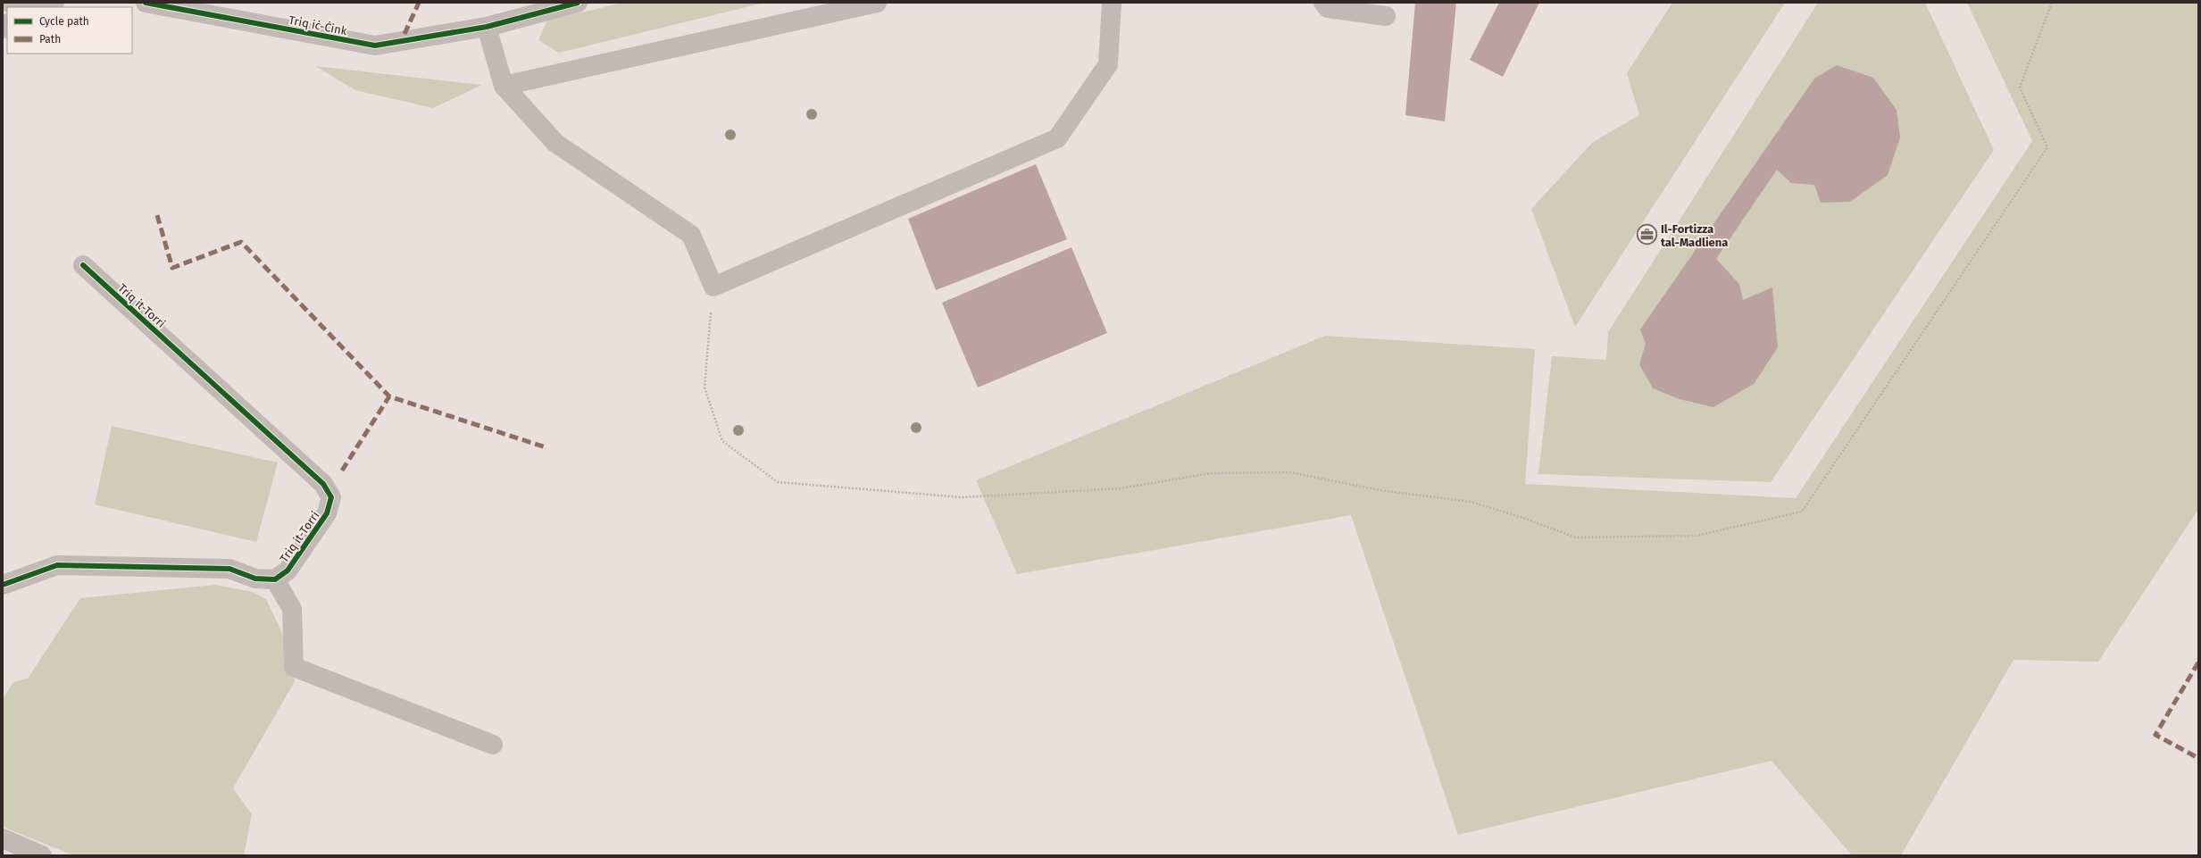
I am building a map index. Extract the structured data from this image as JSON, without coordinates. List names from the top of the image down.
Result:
{
  "streets": {
    "street": ["Triq iċ-Ċink", "Triq it-Torri"]
  },
  "places": {
    "office": ["Il-Fortizza tal-Madliena"]
  },
  "legend": ["Cycle path", "Path"]
}
